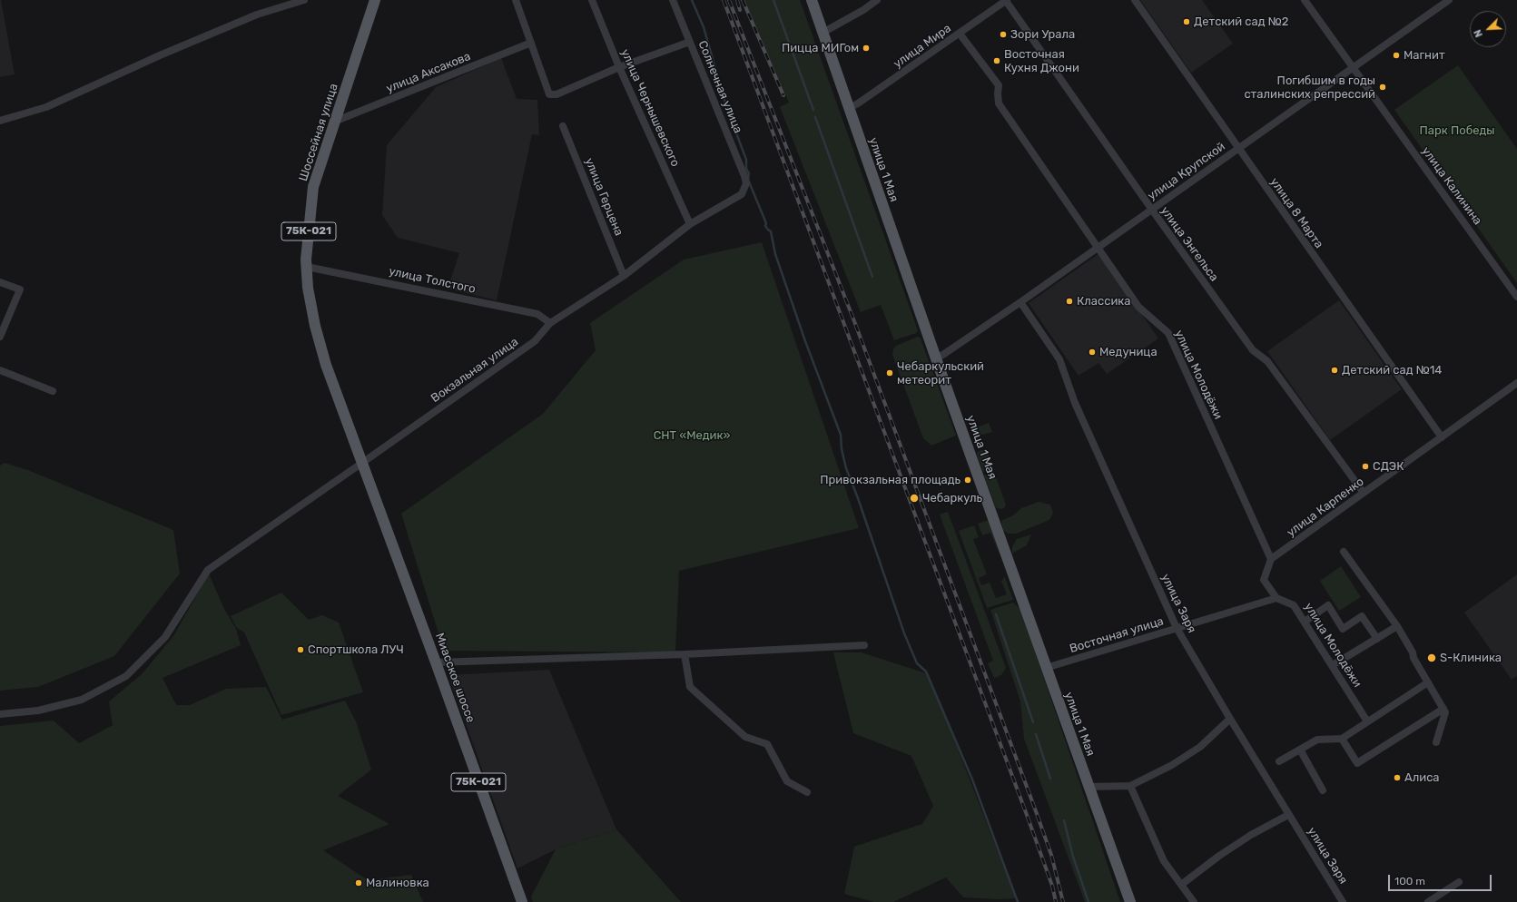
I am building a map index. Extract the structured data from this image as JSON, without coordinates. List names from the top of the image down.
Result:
{
  "streets": {
    "main road": [
      "Шоссейная улица",
      "улица 1 Мая",
      "75К-021",
      "Миасское шоссе"
    ],
    "street": [
      "улица Мира",
      "улица Аксакова",
      "Солнечная улица",
      "улица Чернышевского",
      "улица Крупской",
      "улица Калинина",
      "улица Герцена",
      "улица 8 Марта",
      "улица Энгельса",
      "улица Толстого",
      "Вокзальная улица",
      "улица Молодёжи",
      "улица Карпенко",
      "улица Заря",
      "Восточная улица"
    ]
  },
  "crossings": [
    ["улица Мира", "улица 1 Мая"],
    ["улица Мира", "улица Энгельса"],
    ["улица Мира", "улица Молодёжи"],
    ["улица Аксакова", "Шоссейная улица"],
    ["Солнечная улица", "Вокзальная улица"],
    ["улица Чернышевского", "Вокзальная улица"],
    ["Шоссейная улица", "улица Толстого"],
    ["Шоссейная улица", "Вокзальная улица"],
    ["Шоссейная улица", "Миасское шоссе"],
    ["улица 1 Мая", "улица Крупской"],
    ["улица 1 Мая", "Восточная улица"],
    ["улица Крупской", "улица Калинина"],
    ["улица Крупской", "улица 8 Марта"],
    ["улица Крупской", "улица Энгельса"],
    ["улица Крупской", "улица Молодёжи"],
    ["улица Крупской", "улица Заря"],
    ["улица Герцена", "Вокзальная улица"],
    ["улица 8 Марта", "улица Карпенко"],
    ["улица Энгельса", "улица Карпенко"],
    ["улица Толстого", "Вокзальная улица"],
    ["Вокзальная улица", "Миасское шоссе"],
    ["улица Молодёжи", "улица Карпенко"],
    ["улица Молодёжи", "Восточная улица"],
    ["улица Заря", "Восточная улица"]
  ],
  "parks": ["Парк Победы", "СНТ «Медик»"],
  "places": [
    "Детский сад №2",
    "Зори Урала",
    "Пицца МИГом",
    "Магнит",
    "Восточная Кухня Джони",
    "Погибшим в годы сталинских репрессий",
    "Классика",
    "Медуница",
    "Детский сад №14",
    "Чебаркульский метеорит",
    "СДЭК",
    "Привокзальная площадь",
    "Чебаркуль",
    "Спортшкола ЛУЧ",
    "S-Клиника",
    "Алиса",
    "Малиновка"
  ],
  "scale_bar": "100 m",
  "north": "bottom left"
}
